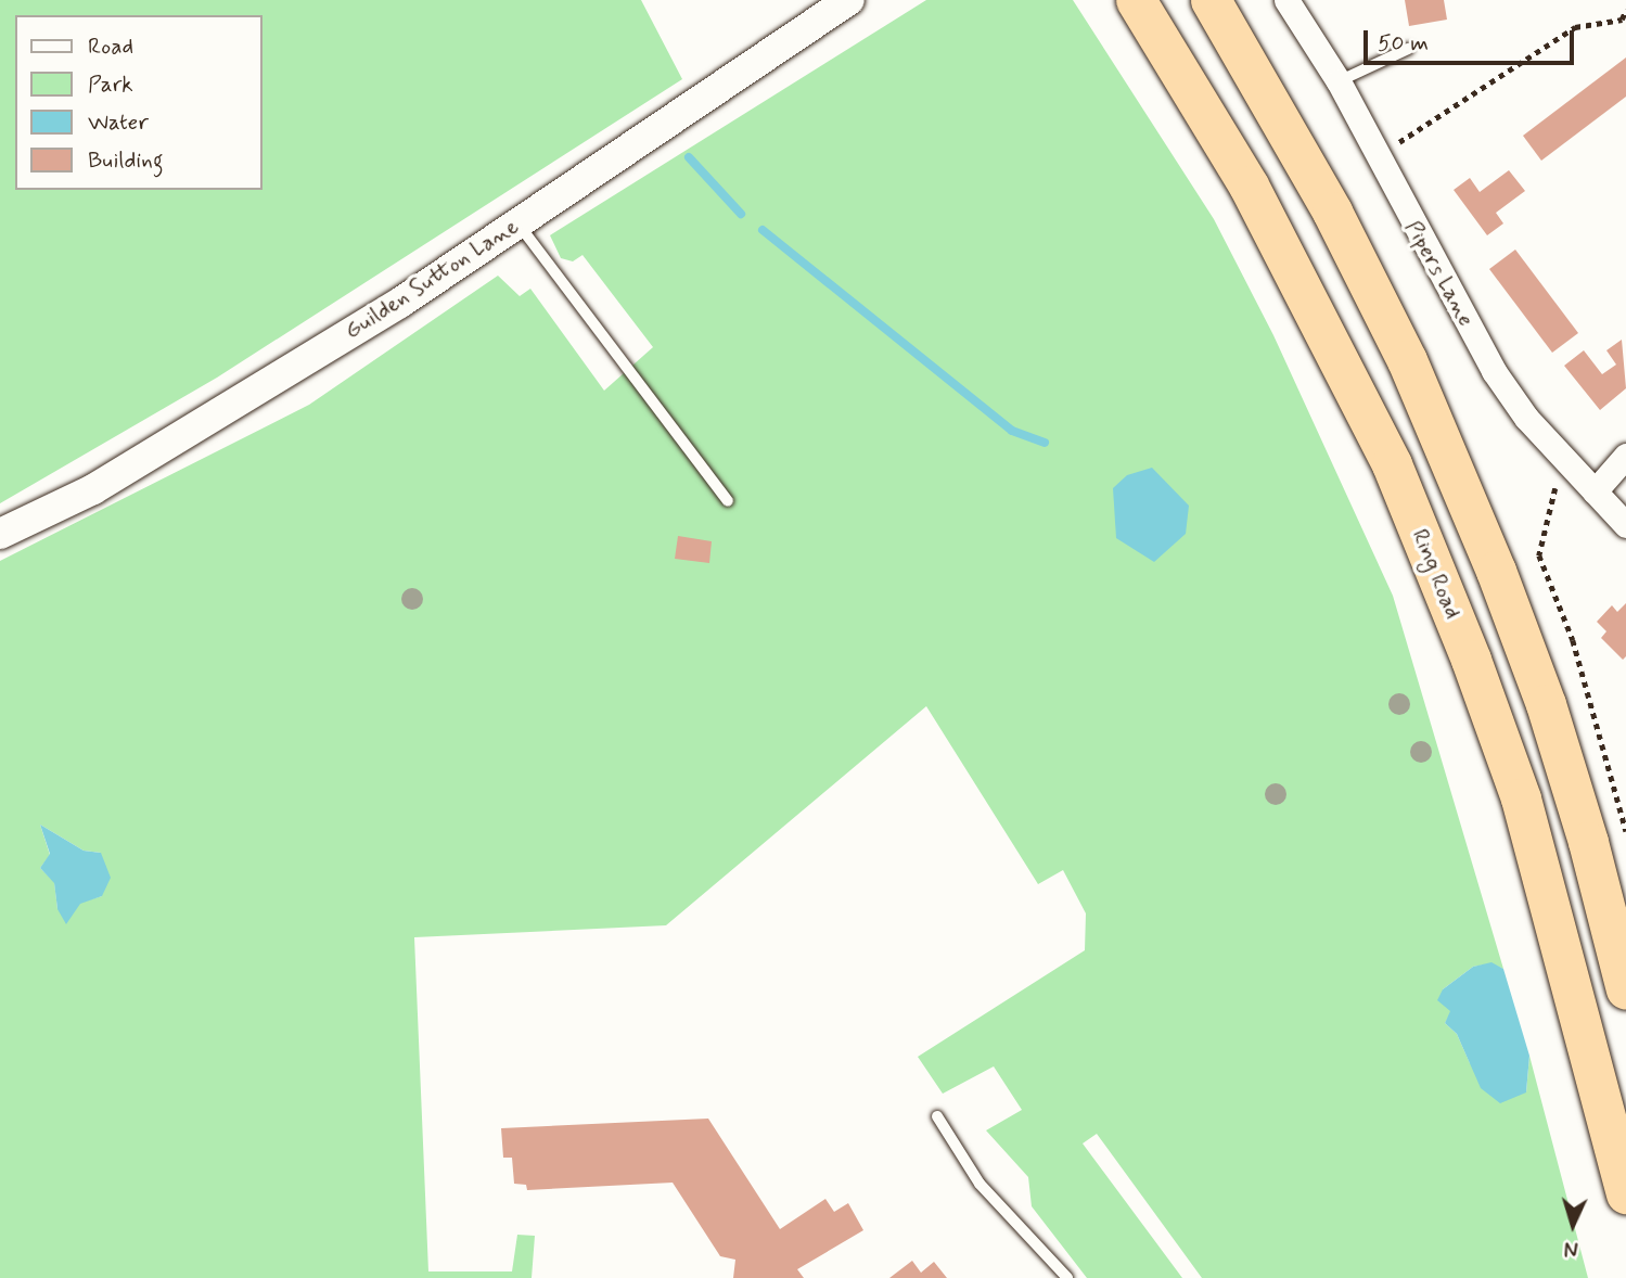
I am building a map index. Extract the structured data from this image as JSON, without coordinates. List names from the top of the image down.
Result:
{
  "streets": {
    "highway": ["Ring Road"],
    "street": ["Pipers Lane", "Guilden Sutton Lane"]
  },
  "legend": [
    "Road",
    "Park",
    "Water",
    "Building"
  ],
  "scale_bar": "50 m",
  "north": "bottom"
}
